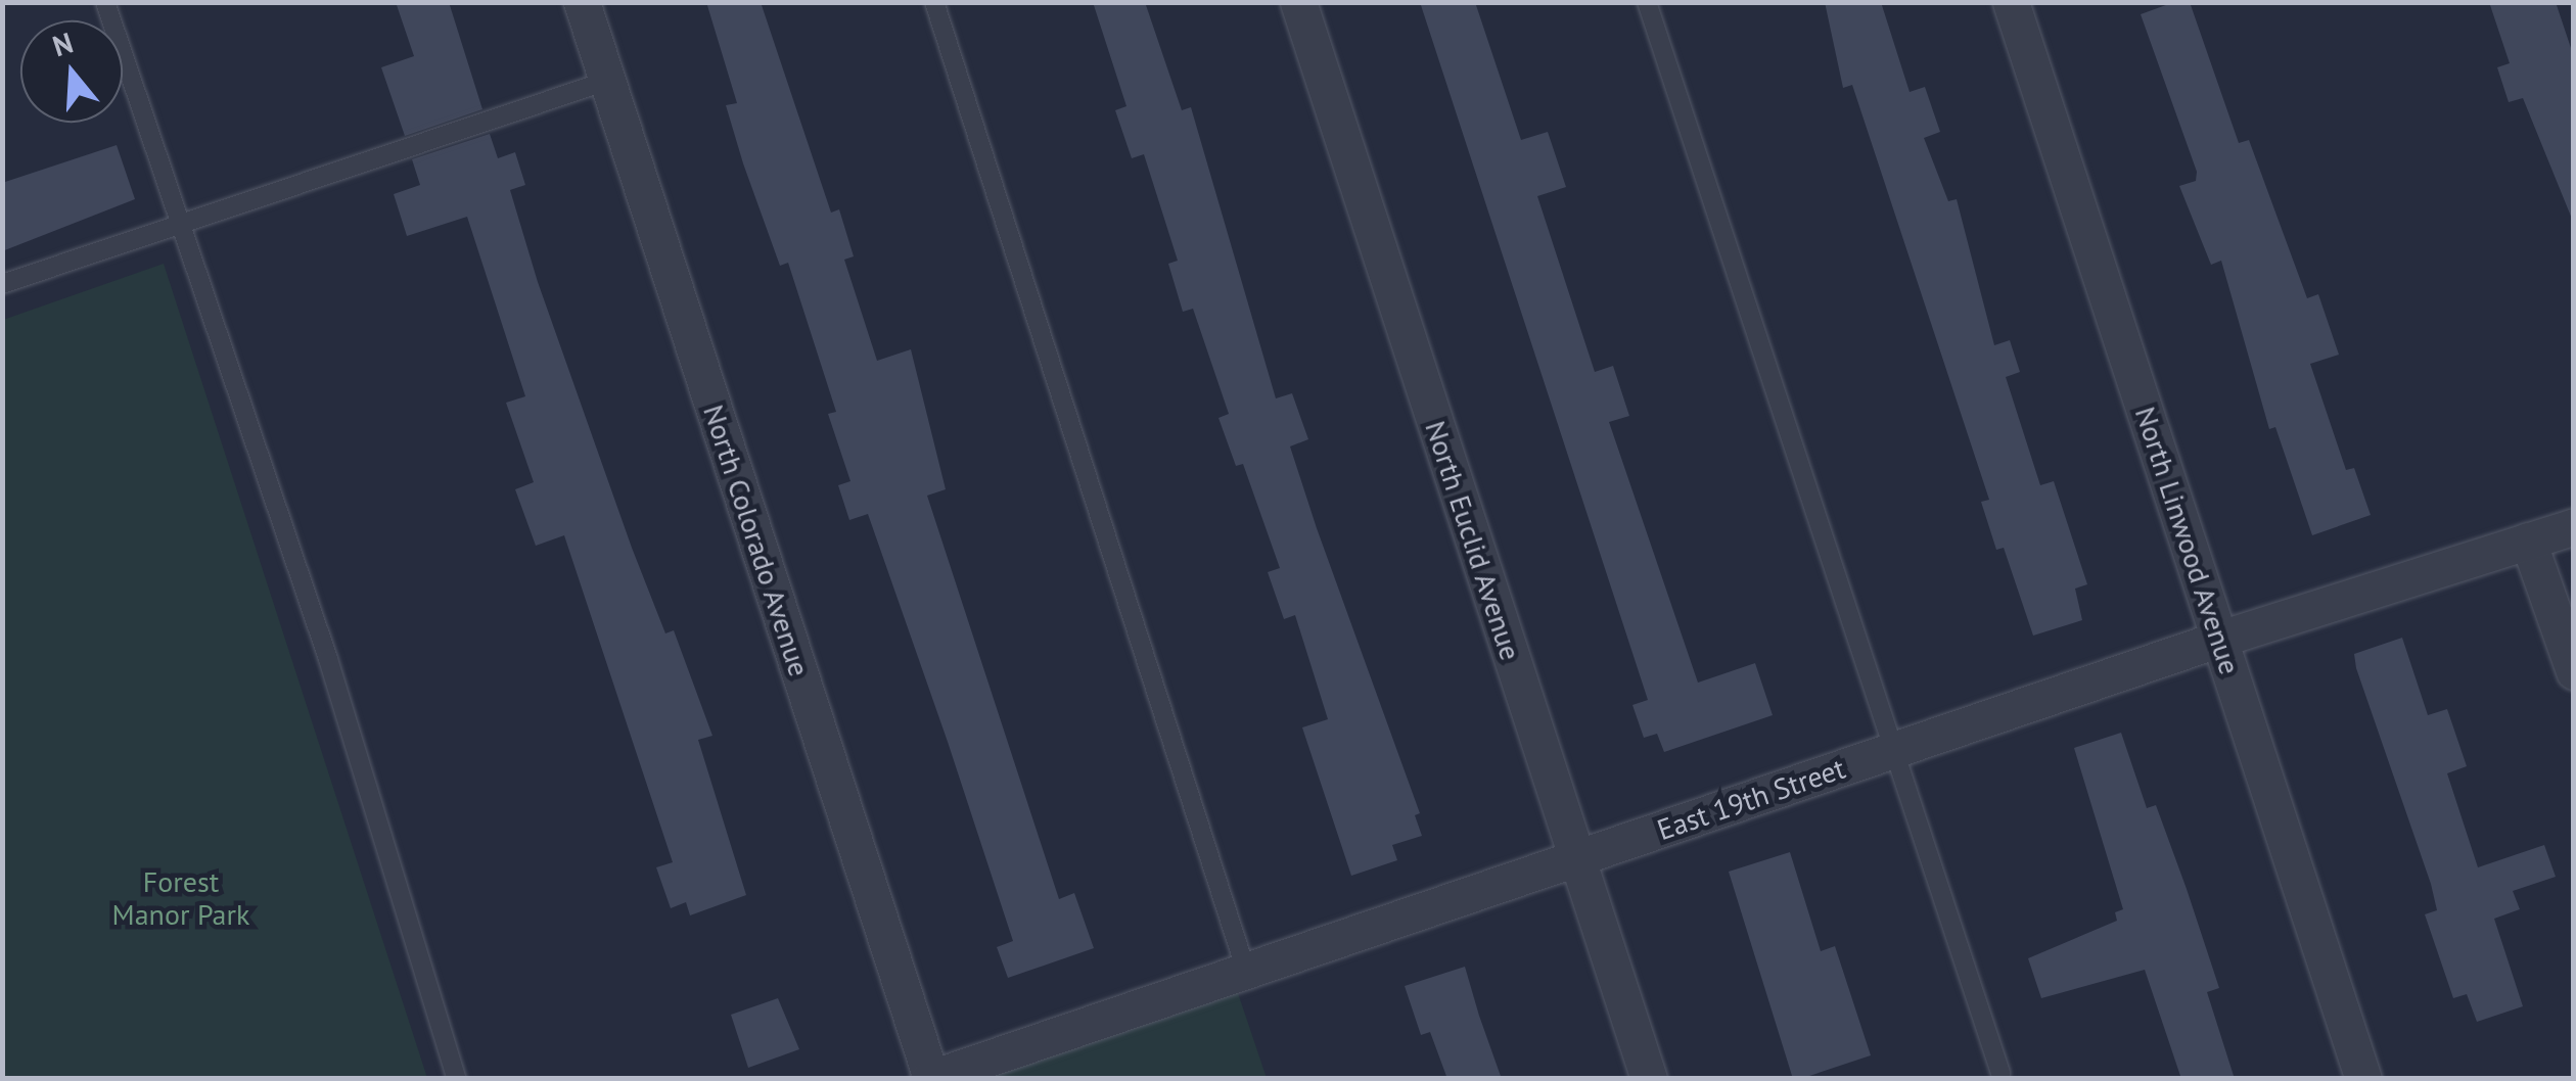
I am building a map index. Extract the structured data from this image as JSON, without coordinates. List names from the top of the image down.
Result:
{
  "streets": {
    "street": [
      "North Colorado Avenue",
      "North Euclid Avenue",
      "North Linwood Avenue",
      "East 19th Street"
    ]
  },
  "crossings": [
    ["North Colorado Avenue", "East 19th Street"],
    ["North Euclid Avenue", "East 19th Street"],
    ["North Linwood Avenue", "East 19th Street"]
  ],
  "parks": ["Forest Manor Park"],
  "north": "top"
}
